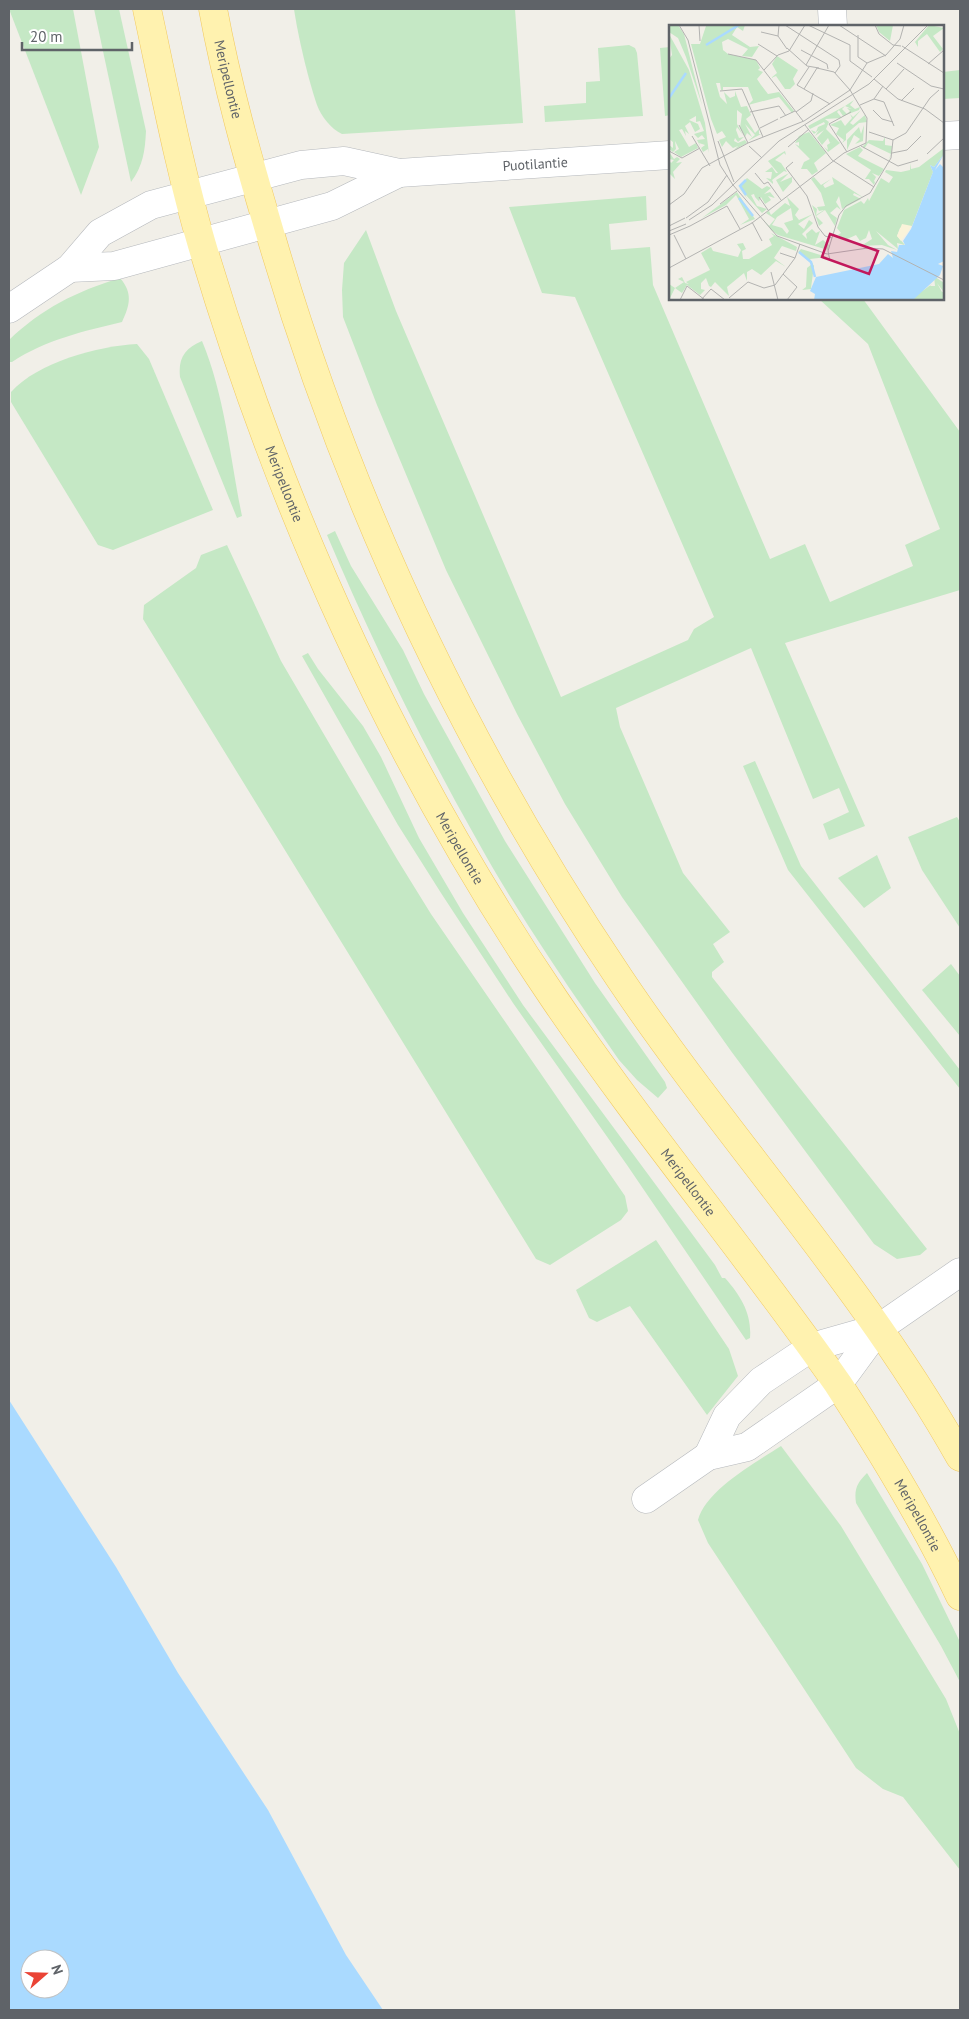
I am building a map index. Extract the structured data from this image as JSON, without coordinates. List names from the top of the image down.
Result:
{
  "streets": {
    "main road": ["Meripellontie"],
    "street": ["Puotilantie"]
  },
  "crossings": [
    ["Meripellontie", "Puotilantie"]
  ],
  "scale_bar": "20 m",
  "north": "right"
}
